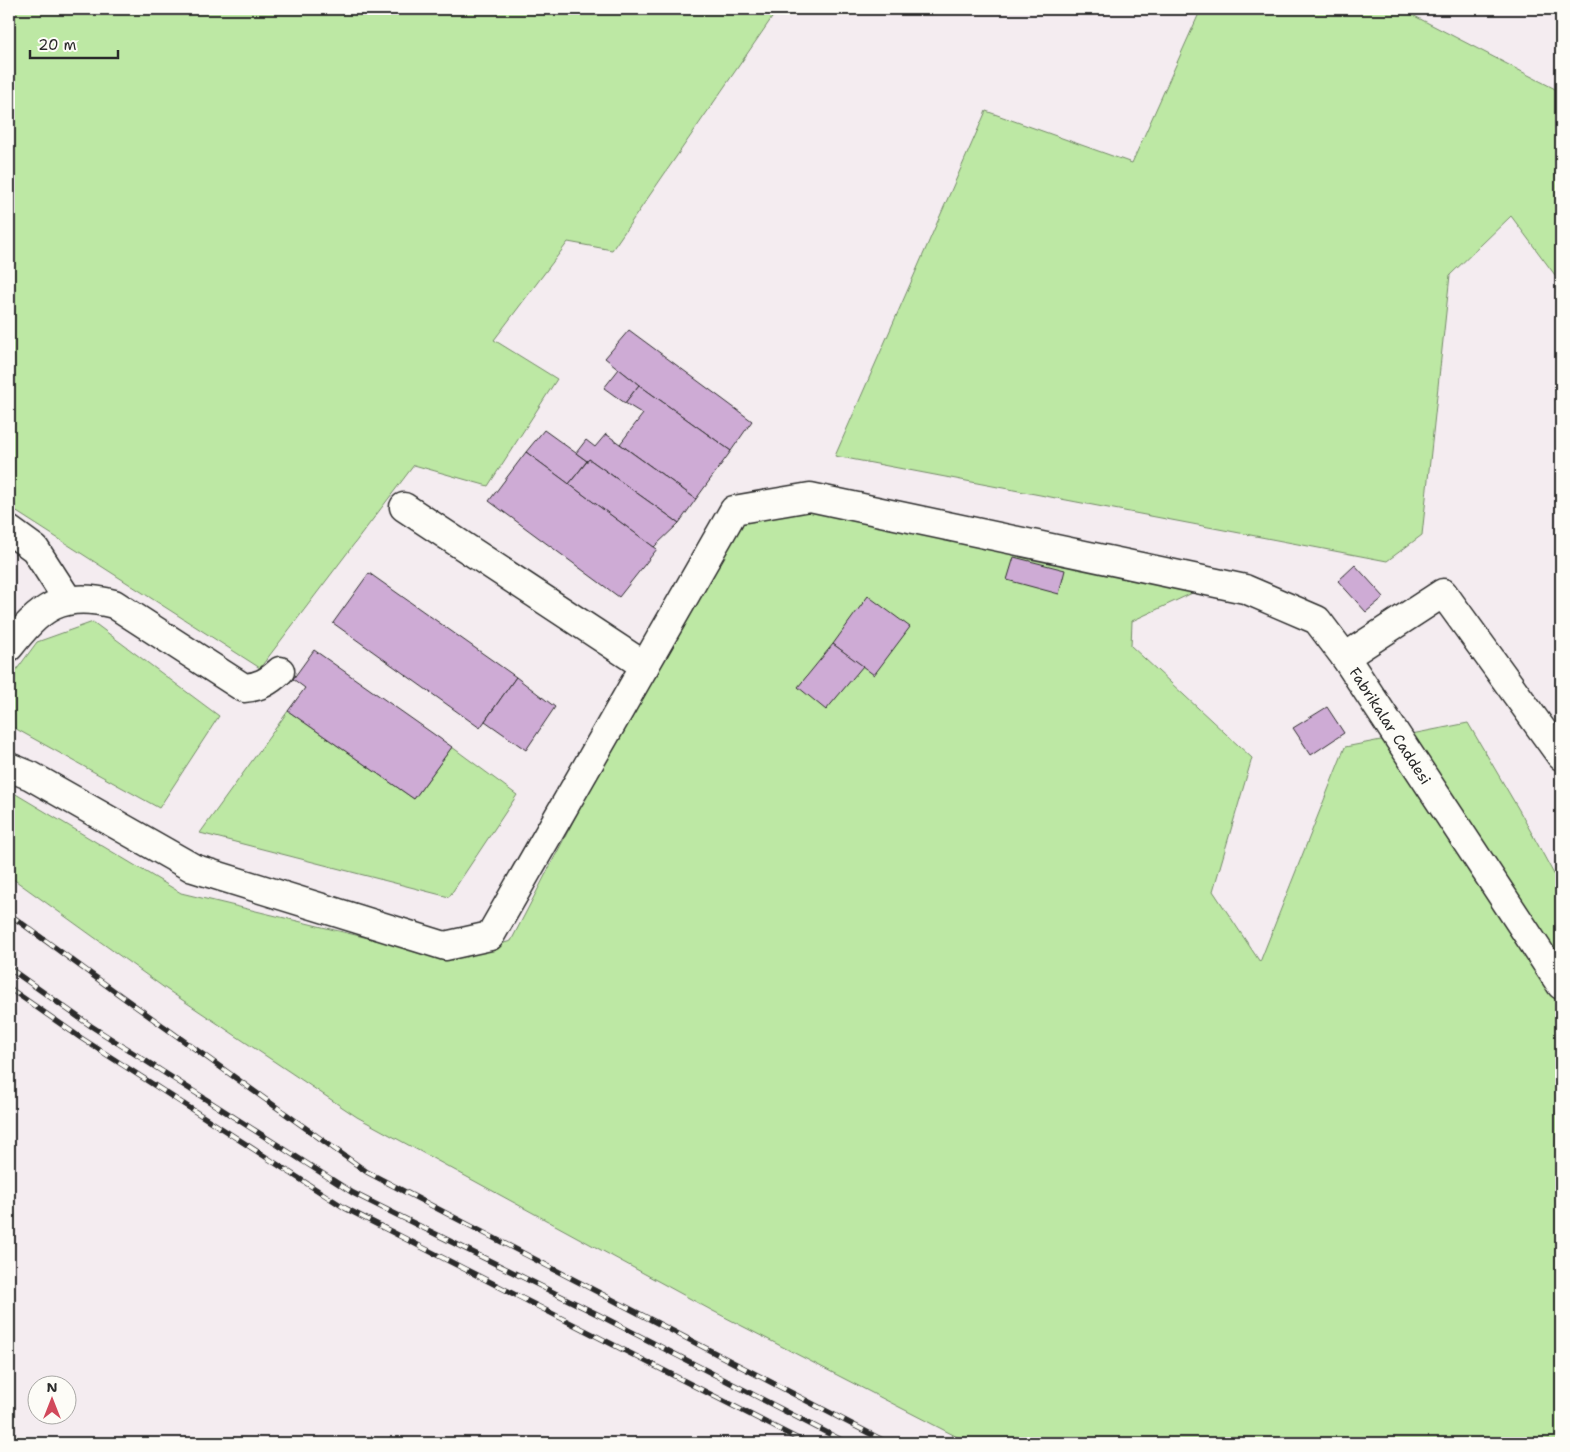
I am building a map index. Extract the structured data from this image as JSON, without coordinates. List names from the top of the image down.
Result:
{
  "streets": {
    "street": ["Fabrikalar Caddesi"]
  },
  "scale_bar": "20 m",
  "north": "top"
}
